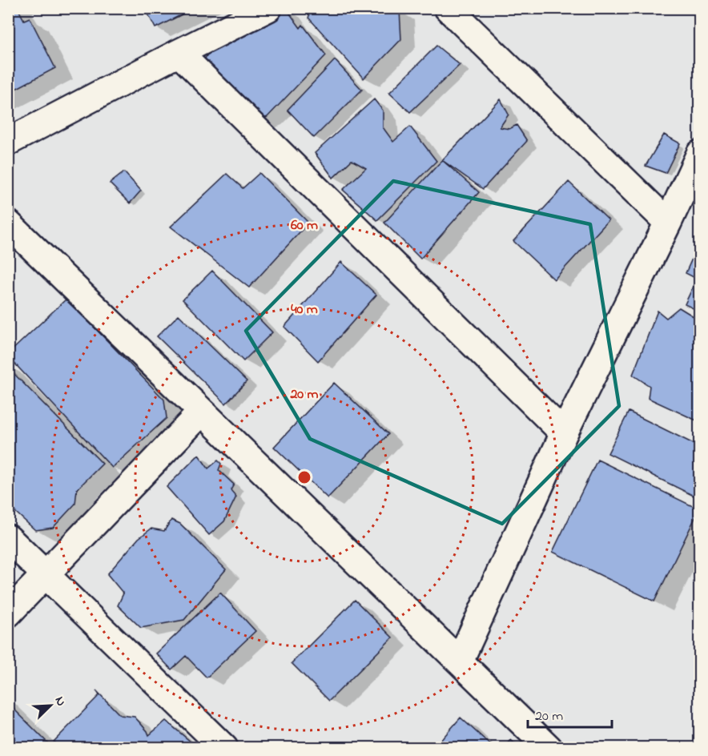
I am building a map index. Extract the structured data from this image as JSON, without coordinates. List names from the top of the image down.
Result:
{
  "scale_bar": "20 m",
  "north": "top right",
  "rings": ["60 m", "40 m", "20 m"]
}
